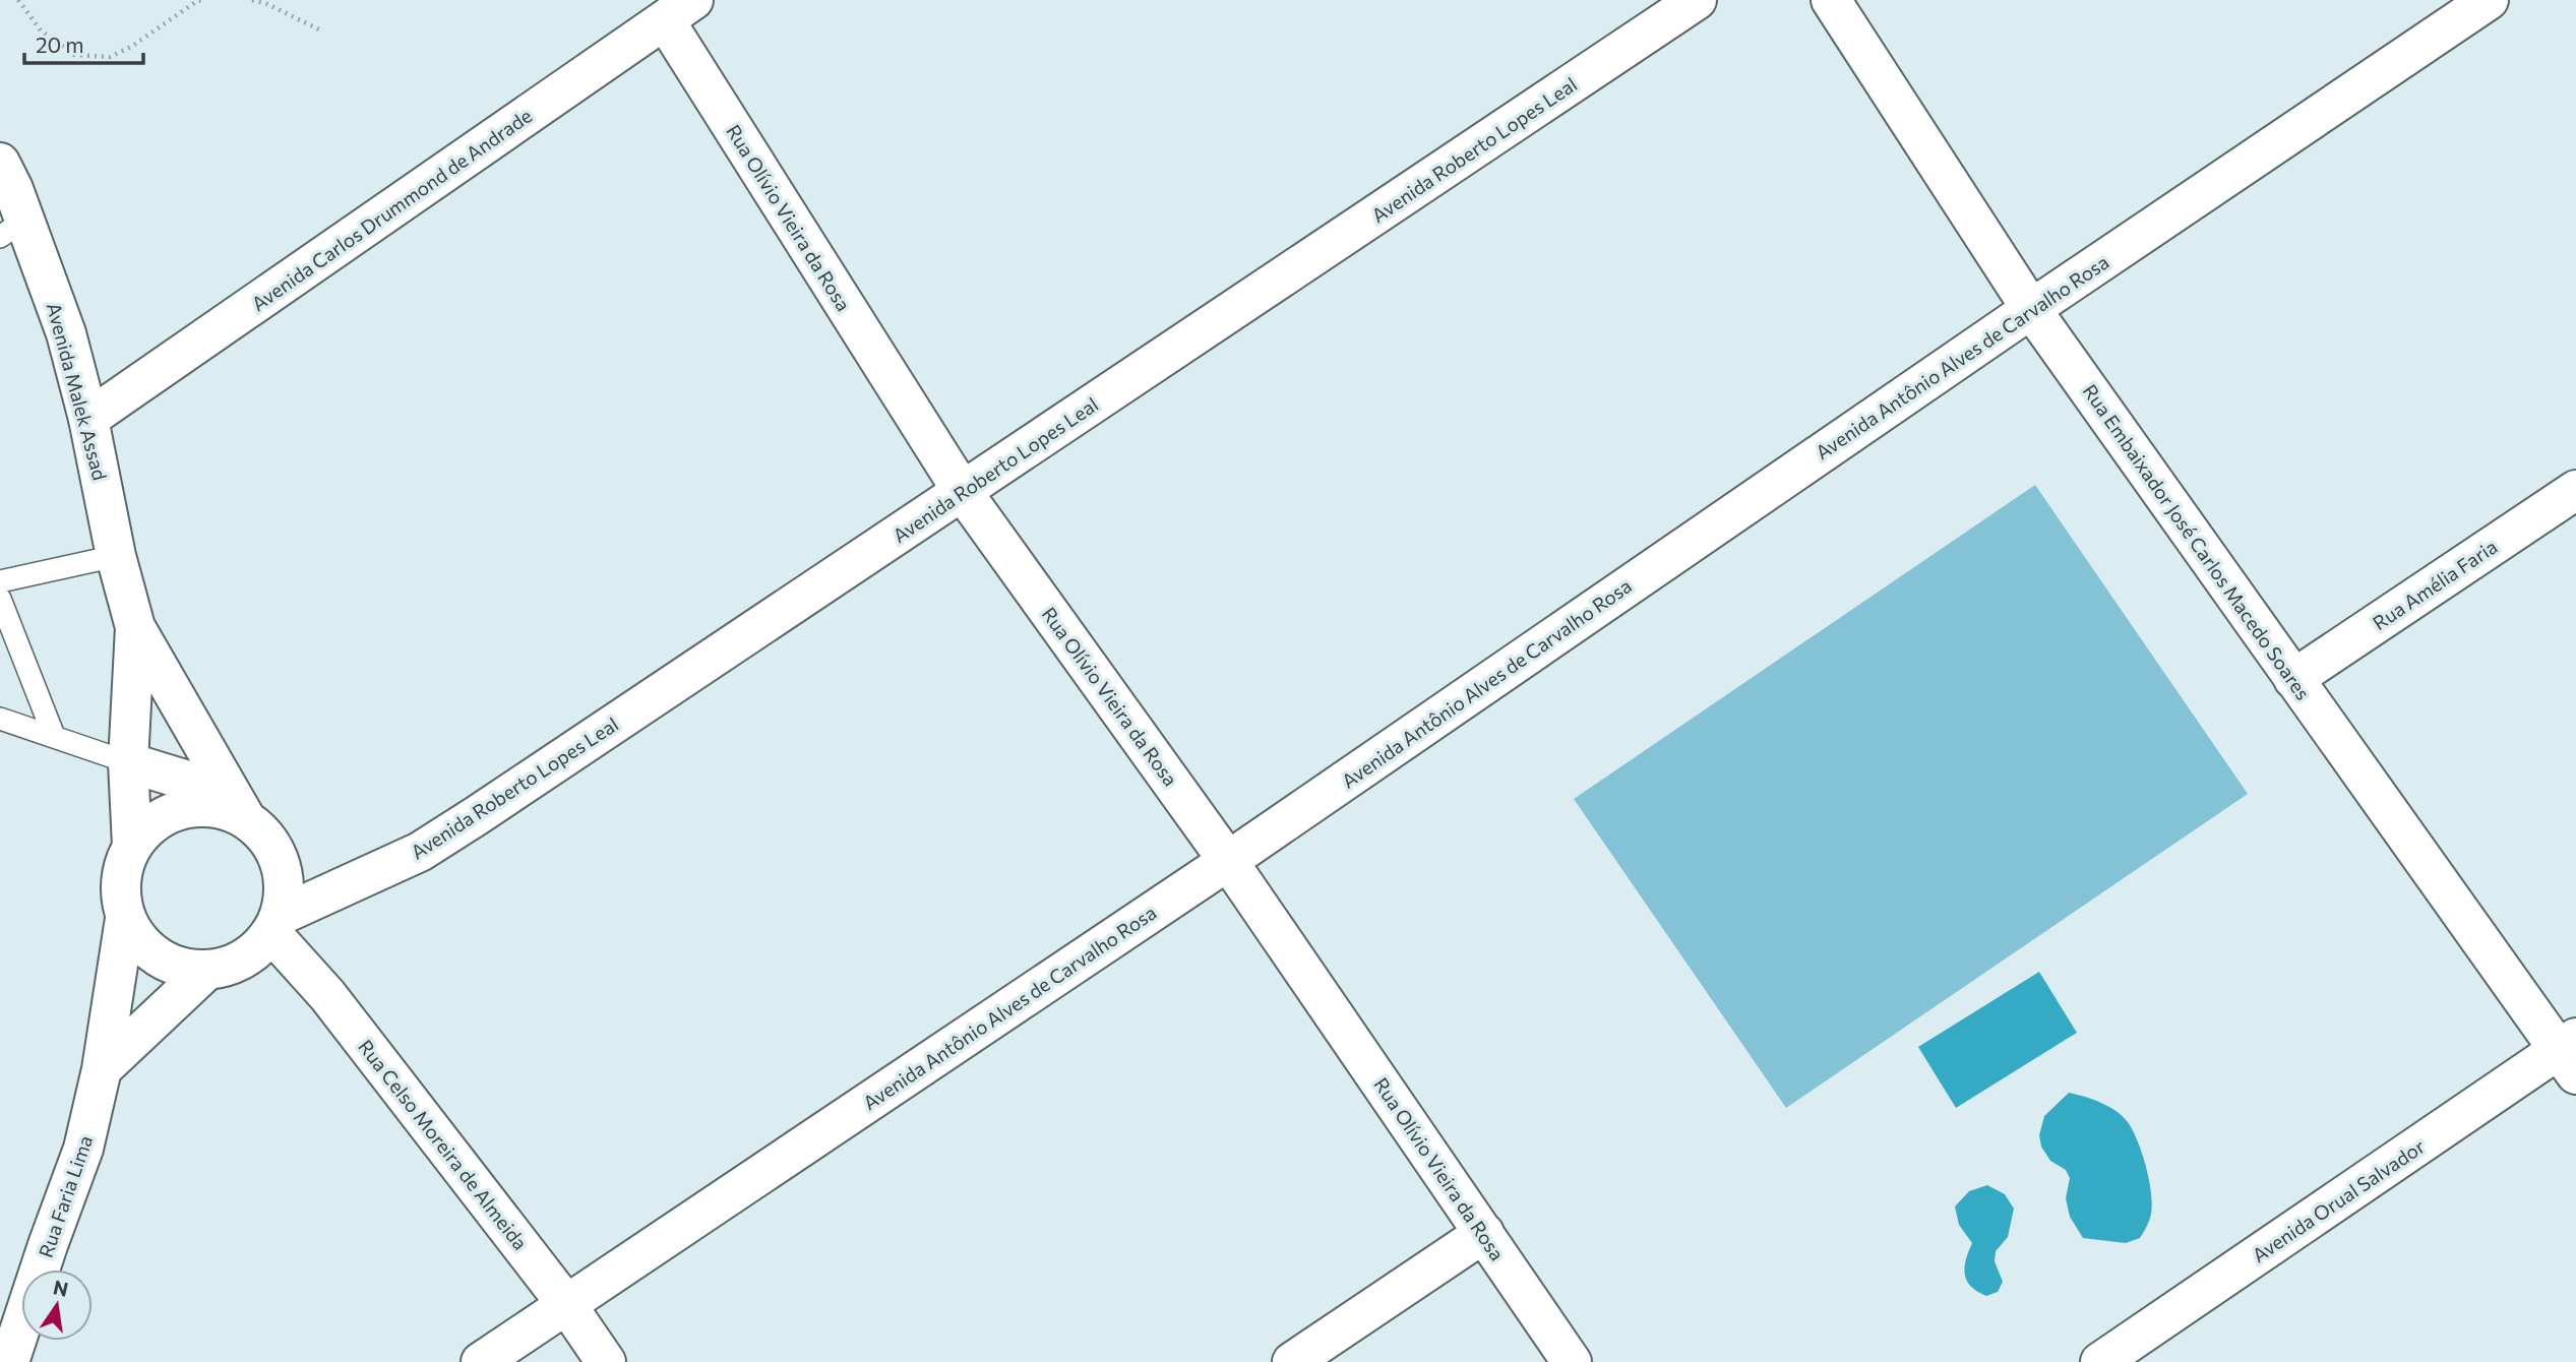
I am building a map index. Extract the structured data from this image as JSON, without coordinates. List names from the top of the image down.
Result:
{
  "streets": {
    "street": [
      "Avenida Roberto Lopes Leal",
      "Avenida Carlos Drummond de Andrade",
      "Rua Olívio Vieira da Rosa",
      "Avenida Antônio Alves de Carvalho Rosa",
      "Avenida Malek Assad",
      "Rua Embaixador José Carlos Macedo Soares",
      "Rua Amélia Faria",
      "Rua Celso Moreira de Almeida",
      "Rua Faria Lima",
      "Avenida Orual Salvador"
    ]
  },
  "crossings": [
    ["Avenida Roberto Lopes Leal", "Rua Olívio Vieira da Rosa"],
    ["Avenida Roberto Lopes Leal", "Avenida Malek Assad"],
    ["Avenida Roberto Lopes Leal", "Rua Celso Moreira de Almeida"],
    ["Avenida Roberto Lopes Leal", "Rua Faria Lima"],
    ["Avenida Carlos Drummond de Andrade", "Rua Olívio Vieira da Rosa"],
    ["Avenida Carlos Drummond de Andrade", "Avenida Malek Assad"],
    ["Rua Olívio Vieira da Rosa", "Avenida Antônio Alves de Carvalho Rosa"],
    ["Avenida Antônio Alves de Carvalho Rosa", "Rua Embaixador José Carlos Macedo Soares"],
    ["Avenida Antônio Alves de Carvalho Rosa", "Rua Celso Moreira de Almeida"],
    ["Avenida Malek Assad", "Rua Celso Moreira de Almeida"],
    ["Avenida Malek Assad", "Rua Faria Lima"],
    ["Rua Embaixador José Carlos Macedo Soares", "Rua Amélia Faria"],
    ["Rua Embaixador José Carlos Macedo Soares", "Avenida Orual Salvador"],
    ["Rua Celso Moreira de Almeida", "Rua Faria Lima"]
  ],
  "scale_bar": "20 m",
  "north": "top"
}
